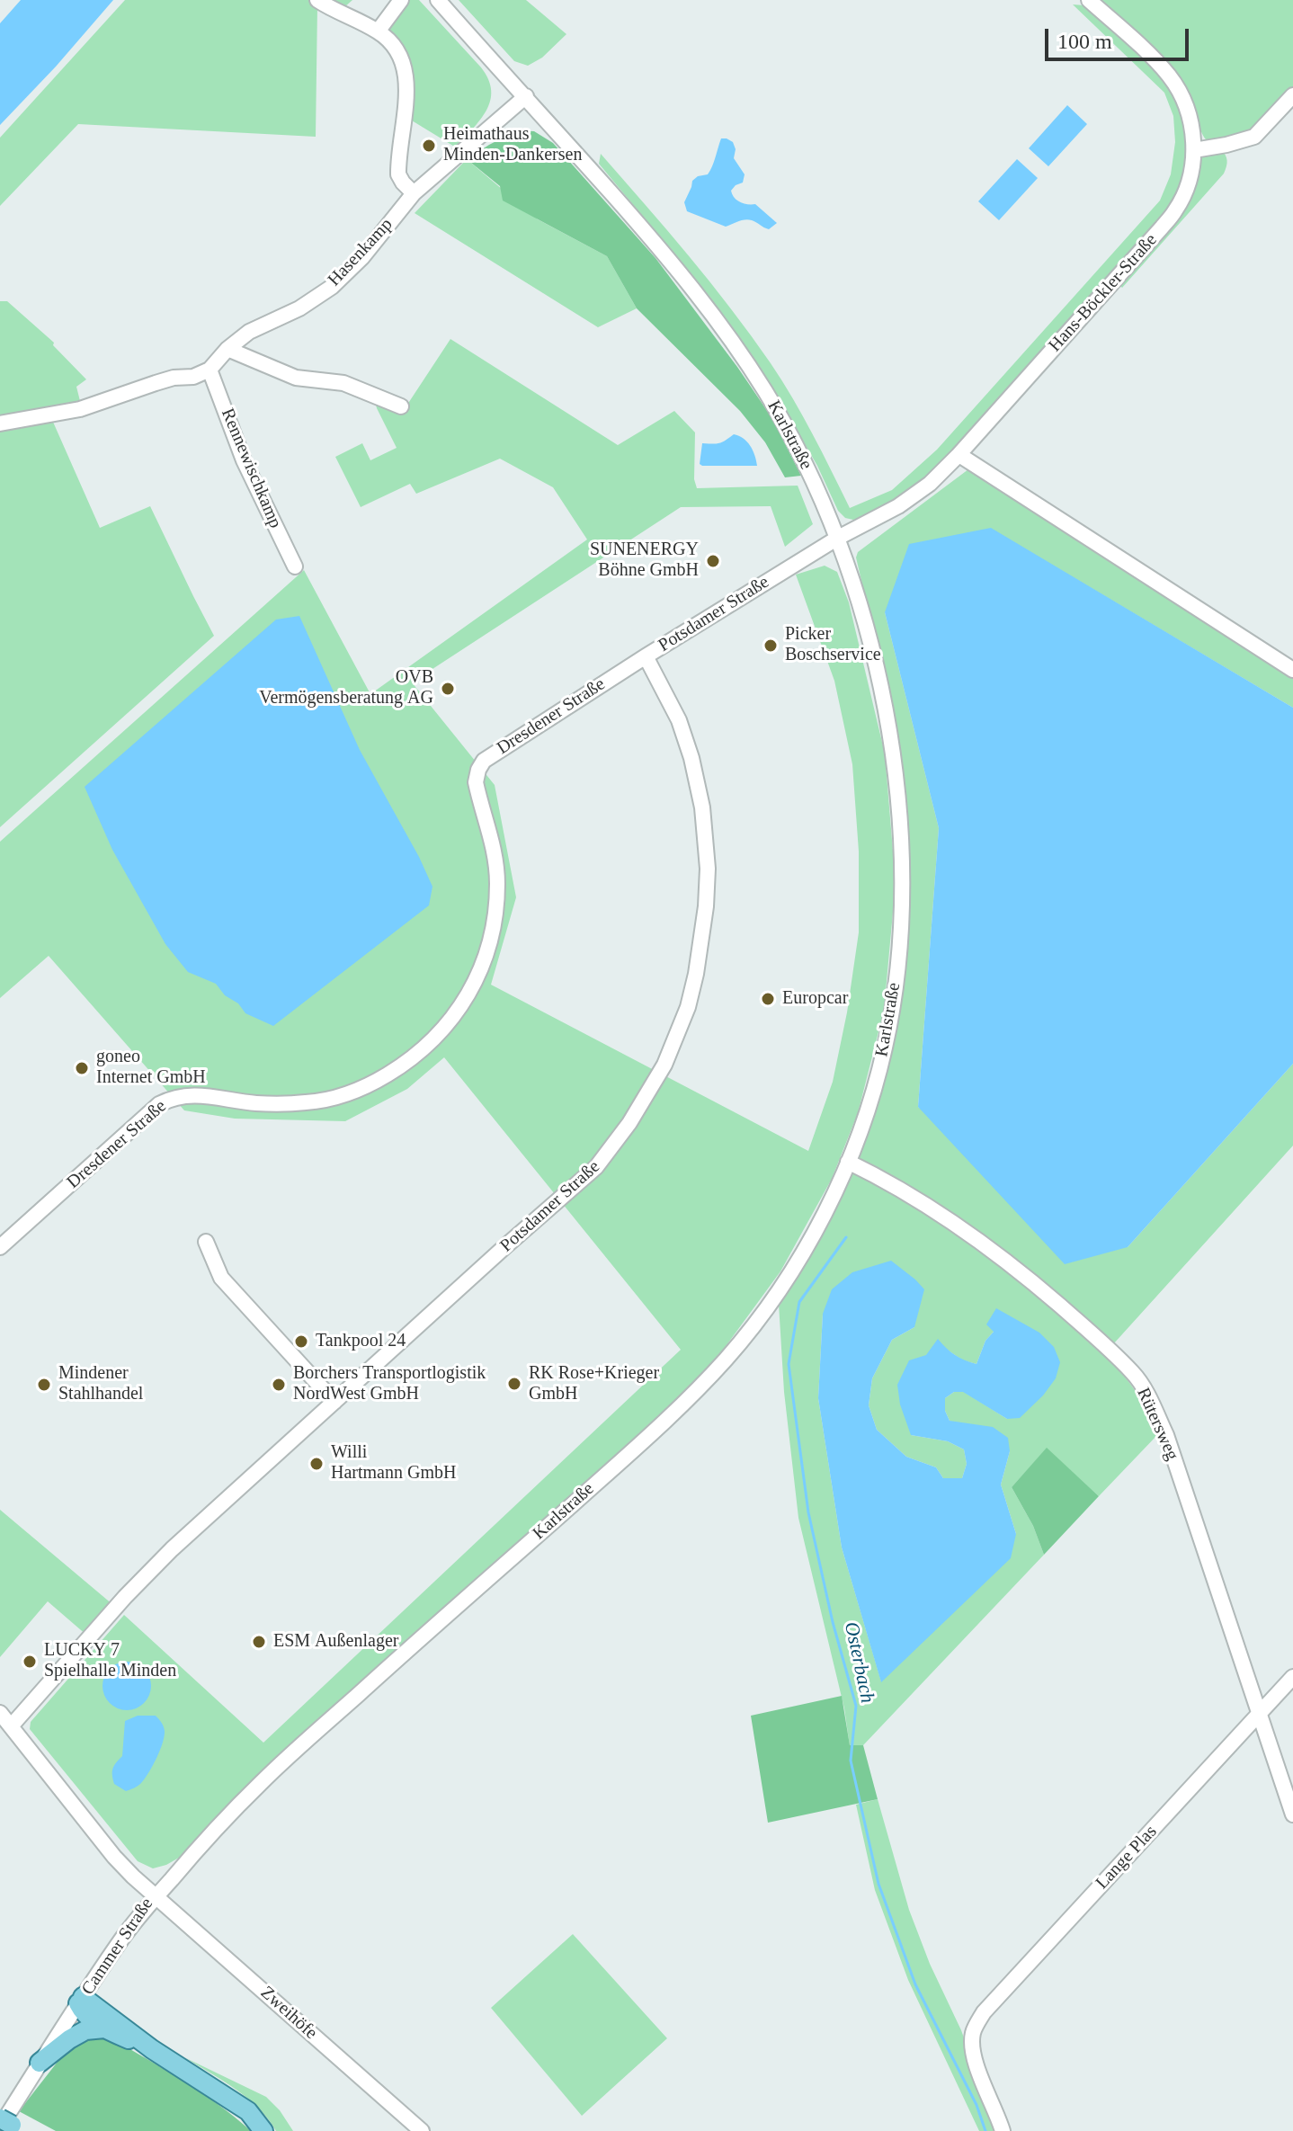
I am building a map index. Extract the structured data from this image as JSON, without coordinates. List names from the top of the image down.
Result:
{
  "streets": {
    "street": [
      "Hasenkamp",
      "Hans-Böckler-Straße",
      "Karlstraße",
      "Rennewischkamp",
      "Potsdamer Straße",
      "Dresdener Straße",
      "Rütersweg",
      "Lange Plas",
      "Cammer Straße",
      "Zweihöfe"
    ]
  },
  "crossings": [
    ["Hasenkamp", "Karlstraße"],
    ["Hasenkamp", "Rennewischkamp"],
    ["Hans-Böckler-Straße", "Karlstraße"],
    ["Hans-Böckler-Straße", "Potsdamer Straße"],
    ["Karlstraße", "Potsdamer Straße"],
    ["Karlstraße", "Rütersweg"],
    ["Karlstraße", "Cammer Straße"],
    ["Karlstraße", "Zweihöfe"],
    ["Potsdamer Straße", "Dresdener Straße"],
    ["Potsdamer Straße", "Cammer Straße"],
    ["Rütersweg", "Lange Plas"],
    ["Cammer Straße", "Zweihöfe"]
  ],
  "water": ["Osterbach"],
  "places": [
    "Heimathaus Minden-Dankersen",
    "SUNENERGY Böhne GmbH",
    "Picker Boschservice",
    "OVB Vermögensberatung AG",
    "Europcar",
    "goneo Internet GmbH",
    "Tankpool 24",
    "RK Rose+Krieger GmbH",
    "Mindener Stahlhandel",
    "Borchers Transportlogistik NordWest GmbH",
    "Willi Hartmann GmbH",
    "ESM Außenlager",
    "LUCKY 7 Spielhalle Minden"
  ],
  "scale_bar": "100 m"
}
